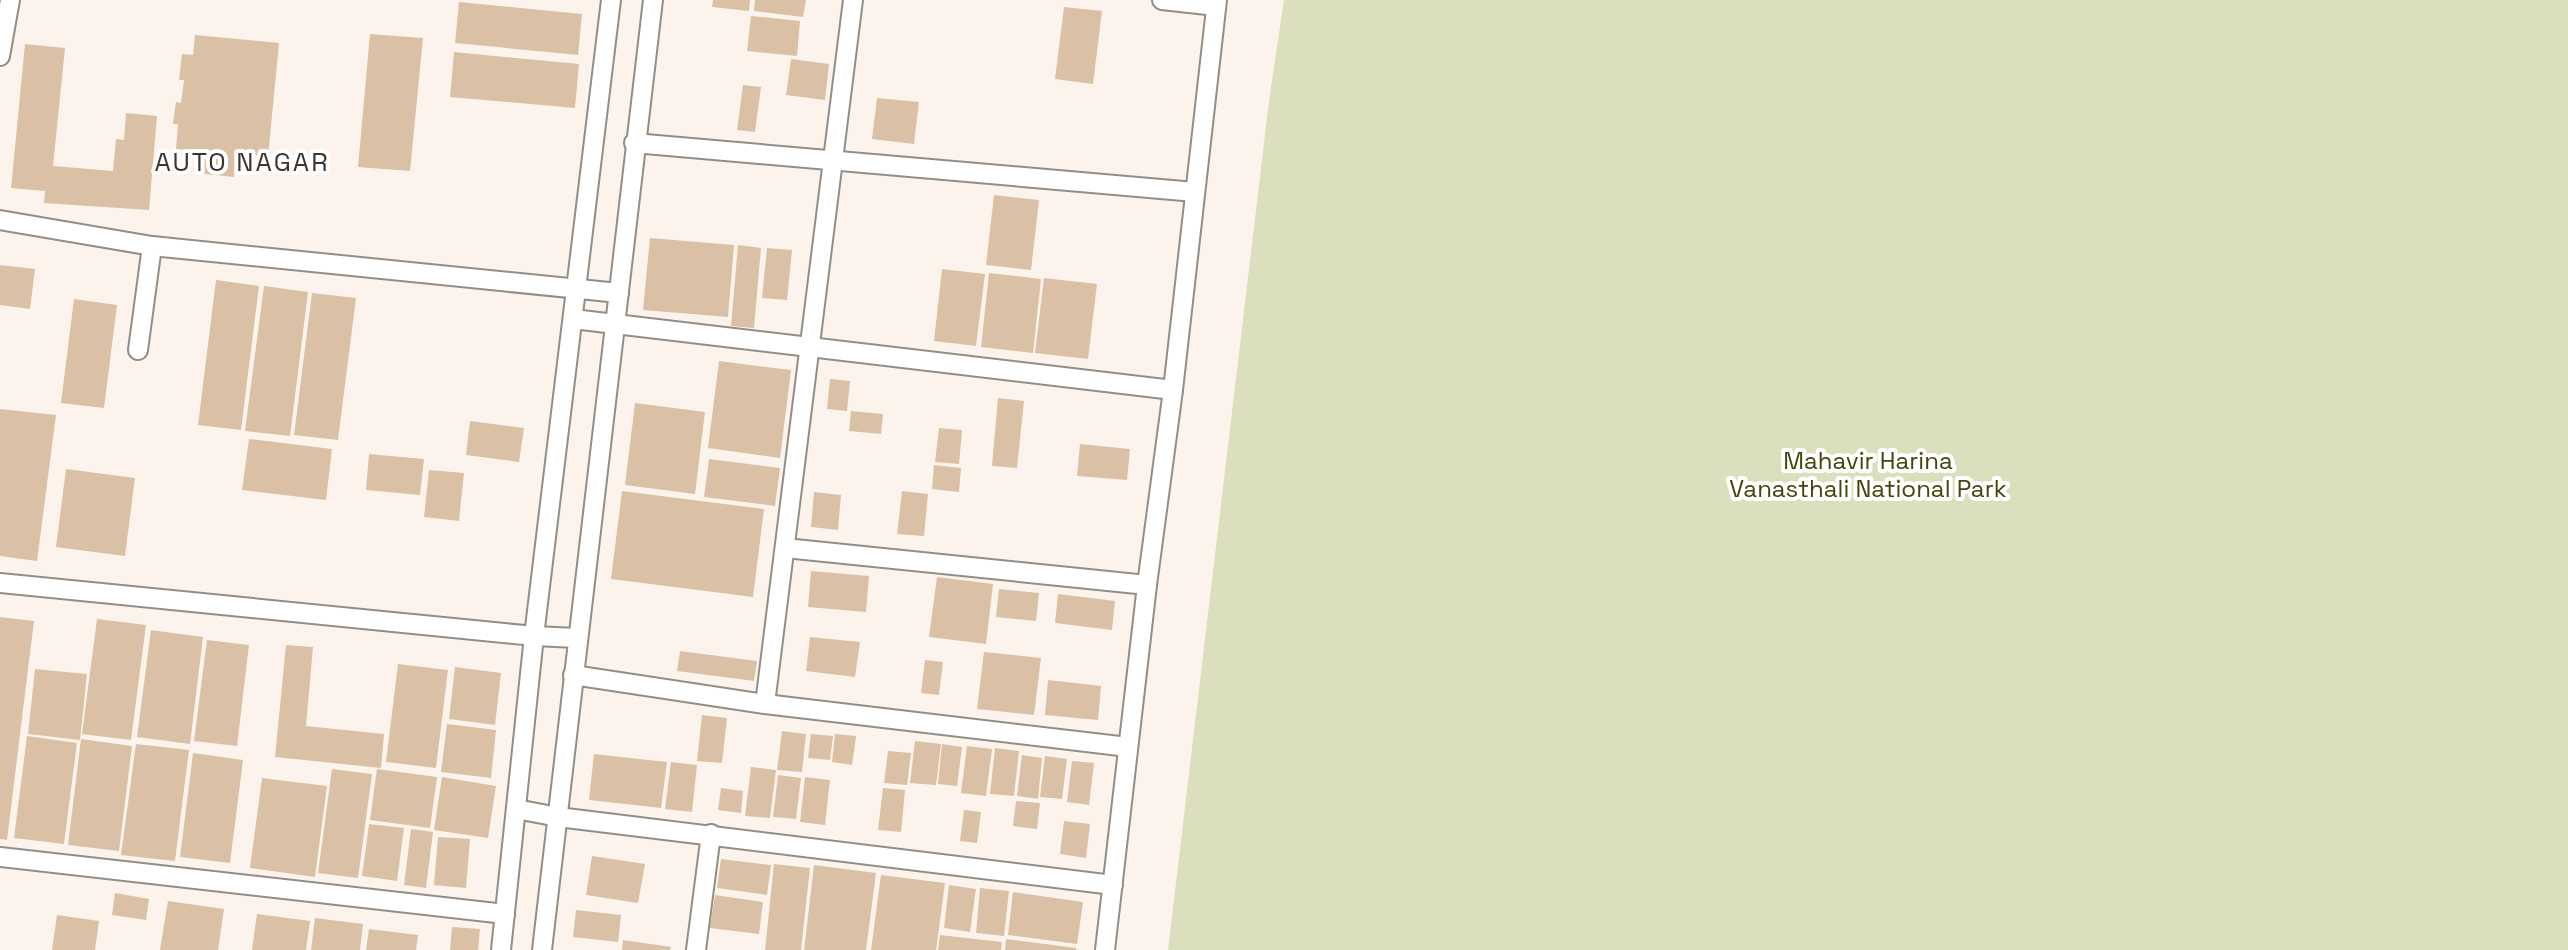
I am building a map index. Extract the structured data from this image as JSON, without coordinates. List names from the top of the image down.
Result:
{
  "districts": ["AUTO NAGAR"],
  "parks": ["Mahavir Harina Vanasthali National Park"]
}
